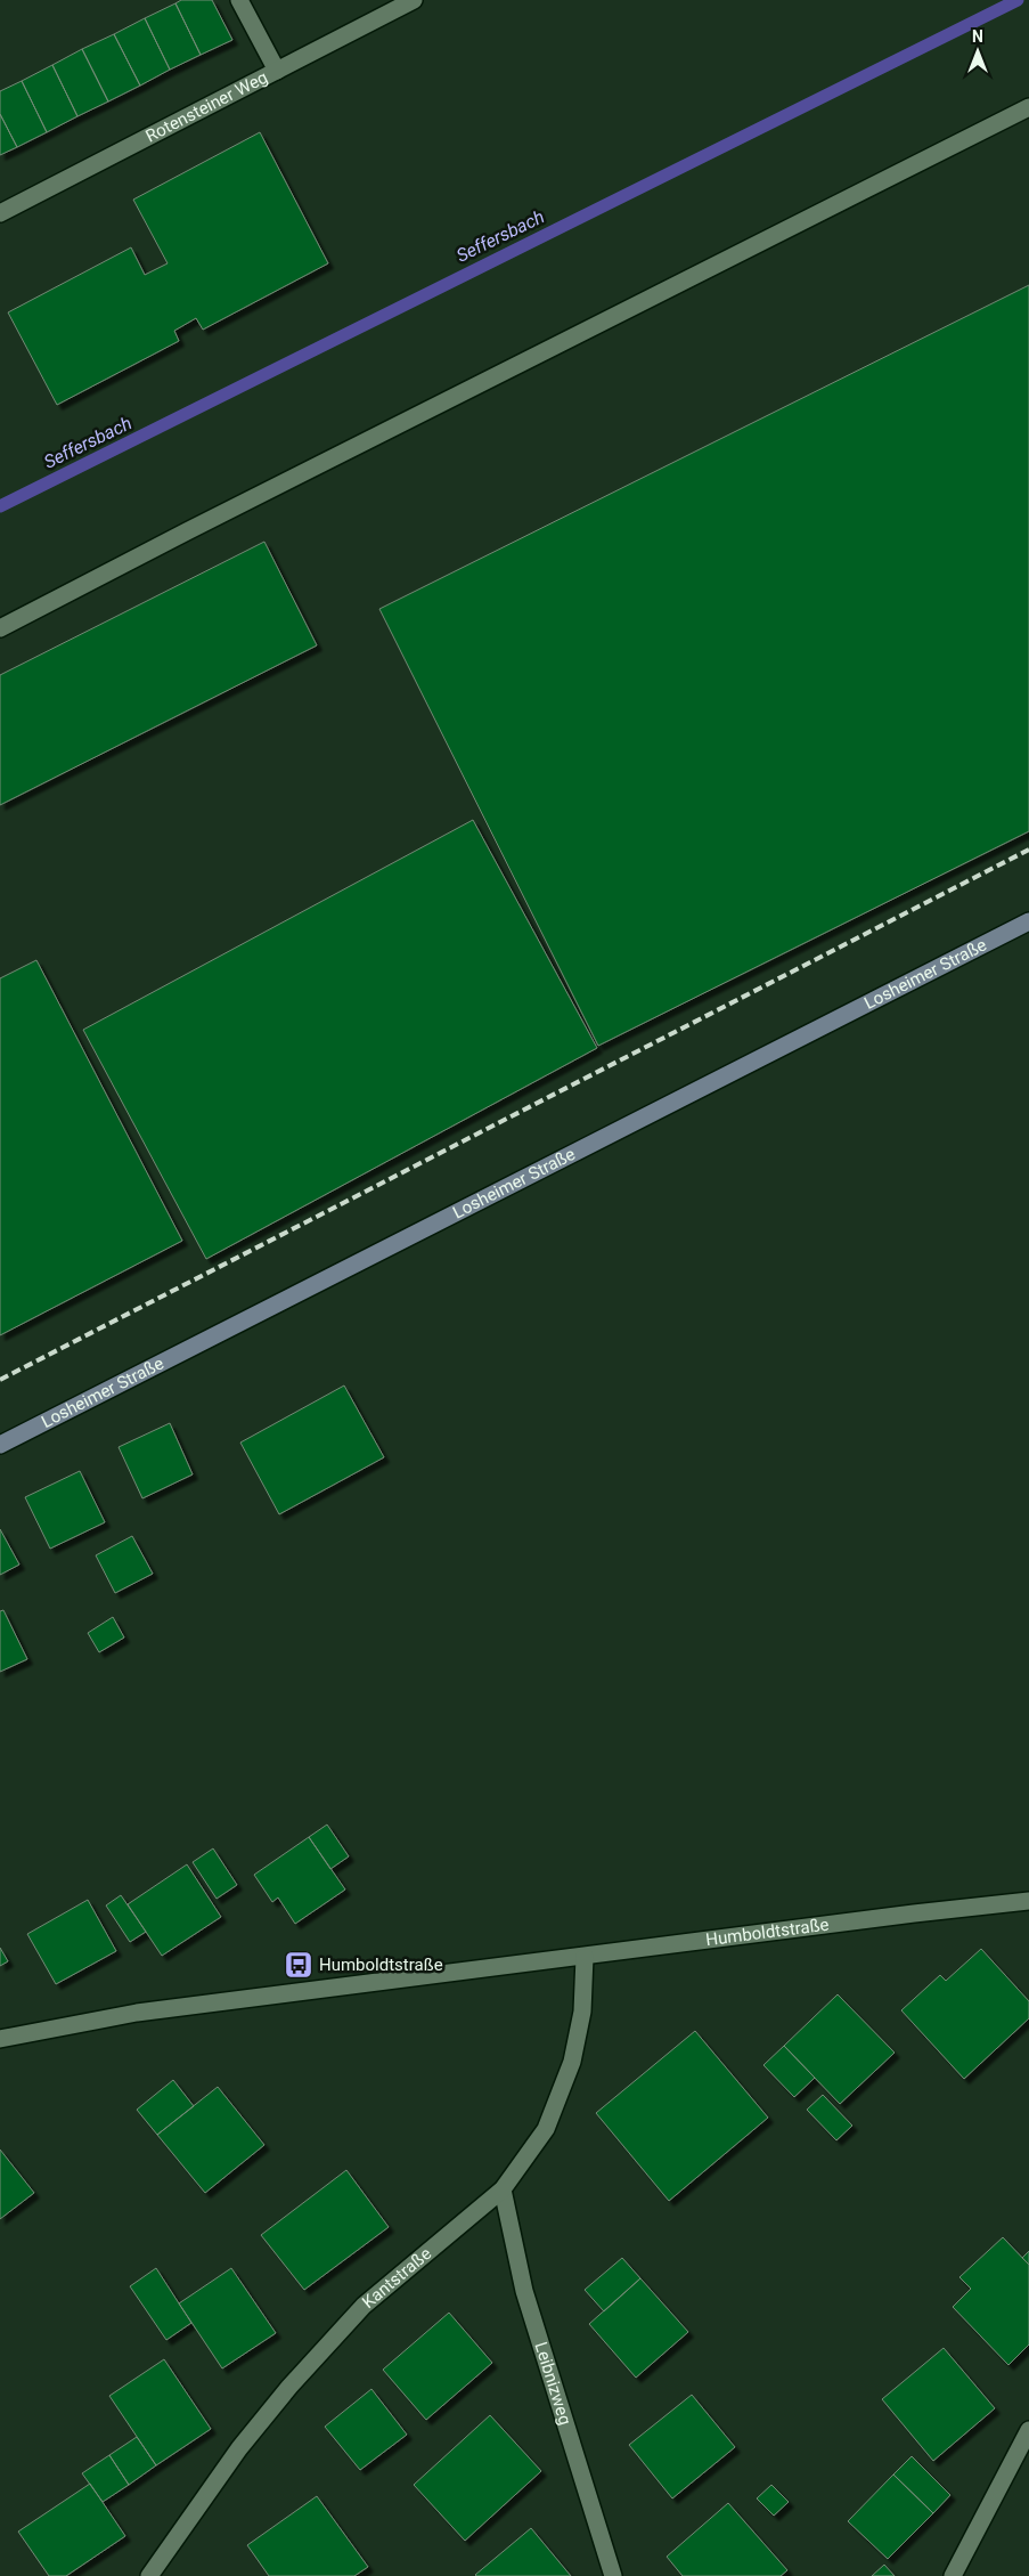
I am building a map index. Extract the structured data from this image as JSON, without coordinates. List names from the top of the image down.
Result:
{
  "streets": {
    "main road": ["Losheimer Straße"],
    "street": [
      "Rotensteiner Weg",
      "Humboldtstraße",
      "Kantstraße",
      "Leibnizweg"
    ]
  },
  "crossings": [
    ["Humboldtstraße", "Kantstraße"],
    ["Kantstraße", "Leibnizweg"]
  ],
  "water": ["Seffersbach"],
  "places": {
    "bus stop": ["Humboldtstraße"]
  },
  "north": "top"
}
